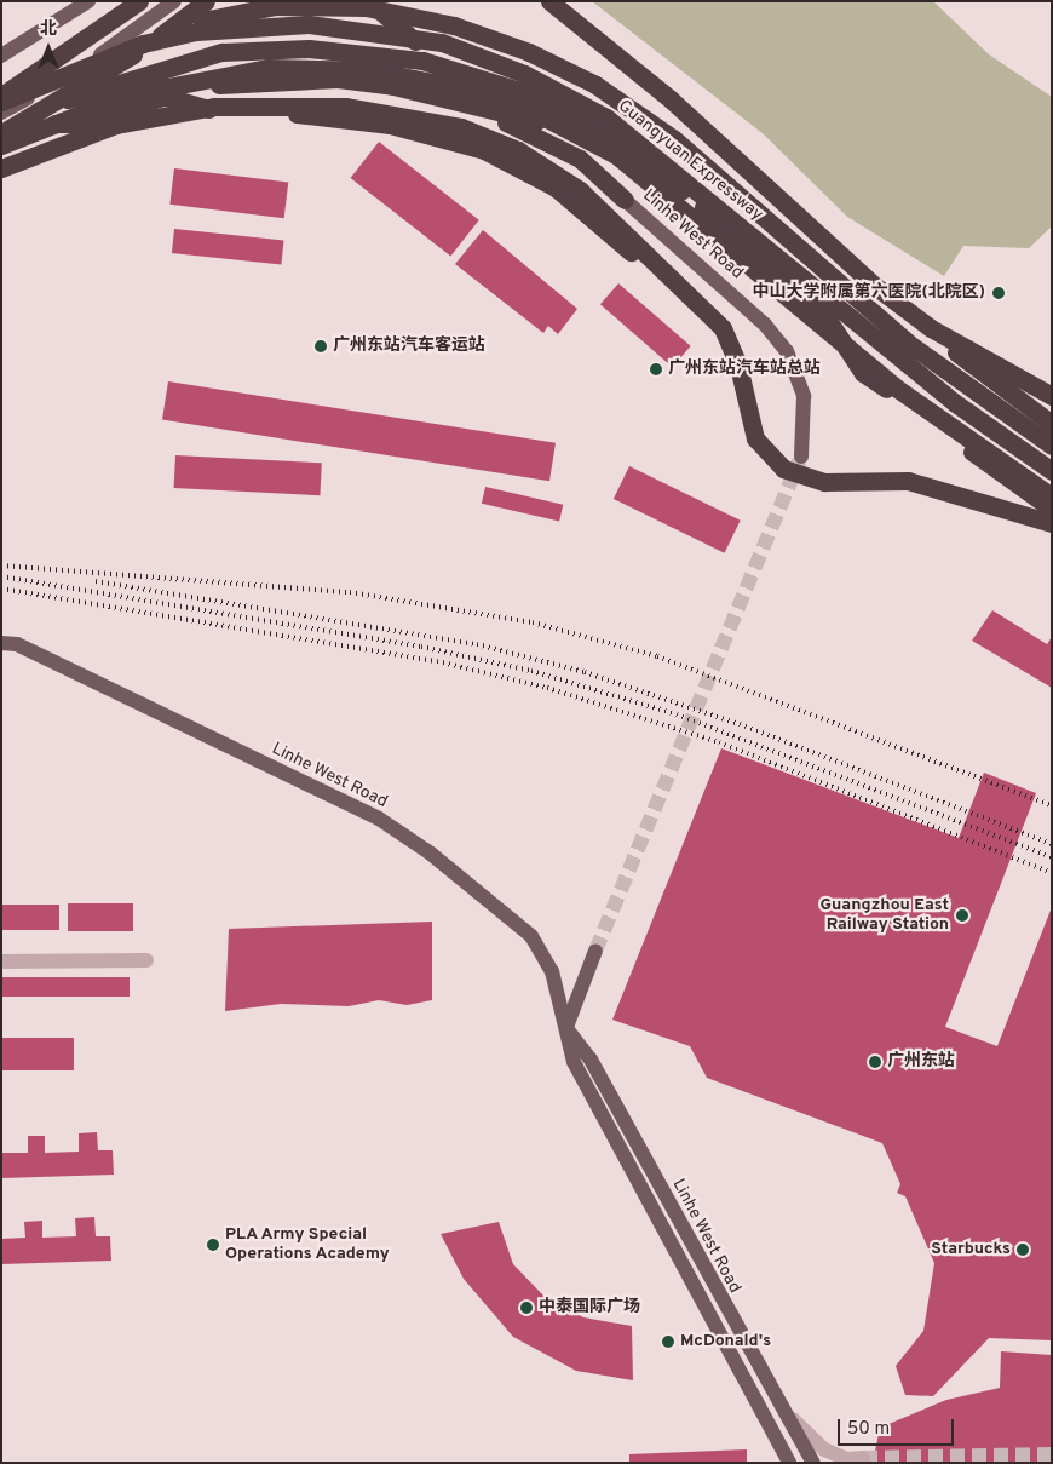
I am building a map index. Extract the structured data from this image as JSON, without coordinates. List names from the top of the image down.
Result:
{
  "streets": {
    "highway": ["Guangyuan Expressway"],
    "main road": ["Linhe West Road"]
  },
  "places": [
    "中山大学附属第六医院(北院区)",
    "广州东站汽车客运站",
    "广州东站汽车站总站",
    "Guangzhou East Railway Station",
    "广州东站",
    "PLA Army Special Operations Academy",
    "Starbucks",
    "中泰国际广场",
    "McDonald's"
  ],
  "scale_bar": "50 m",
  "north": "top"
}
